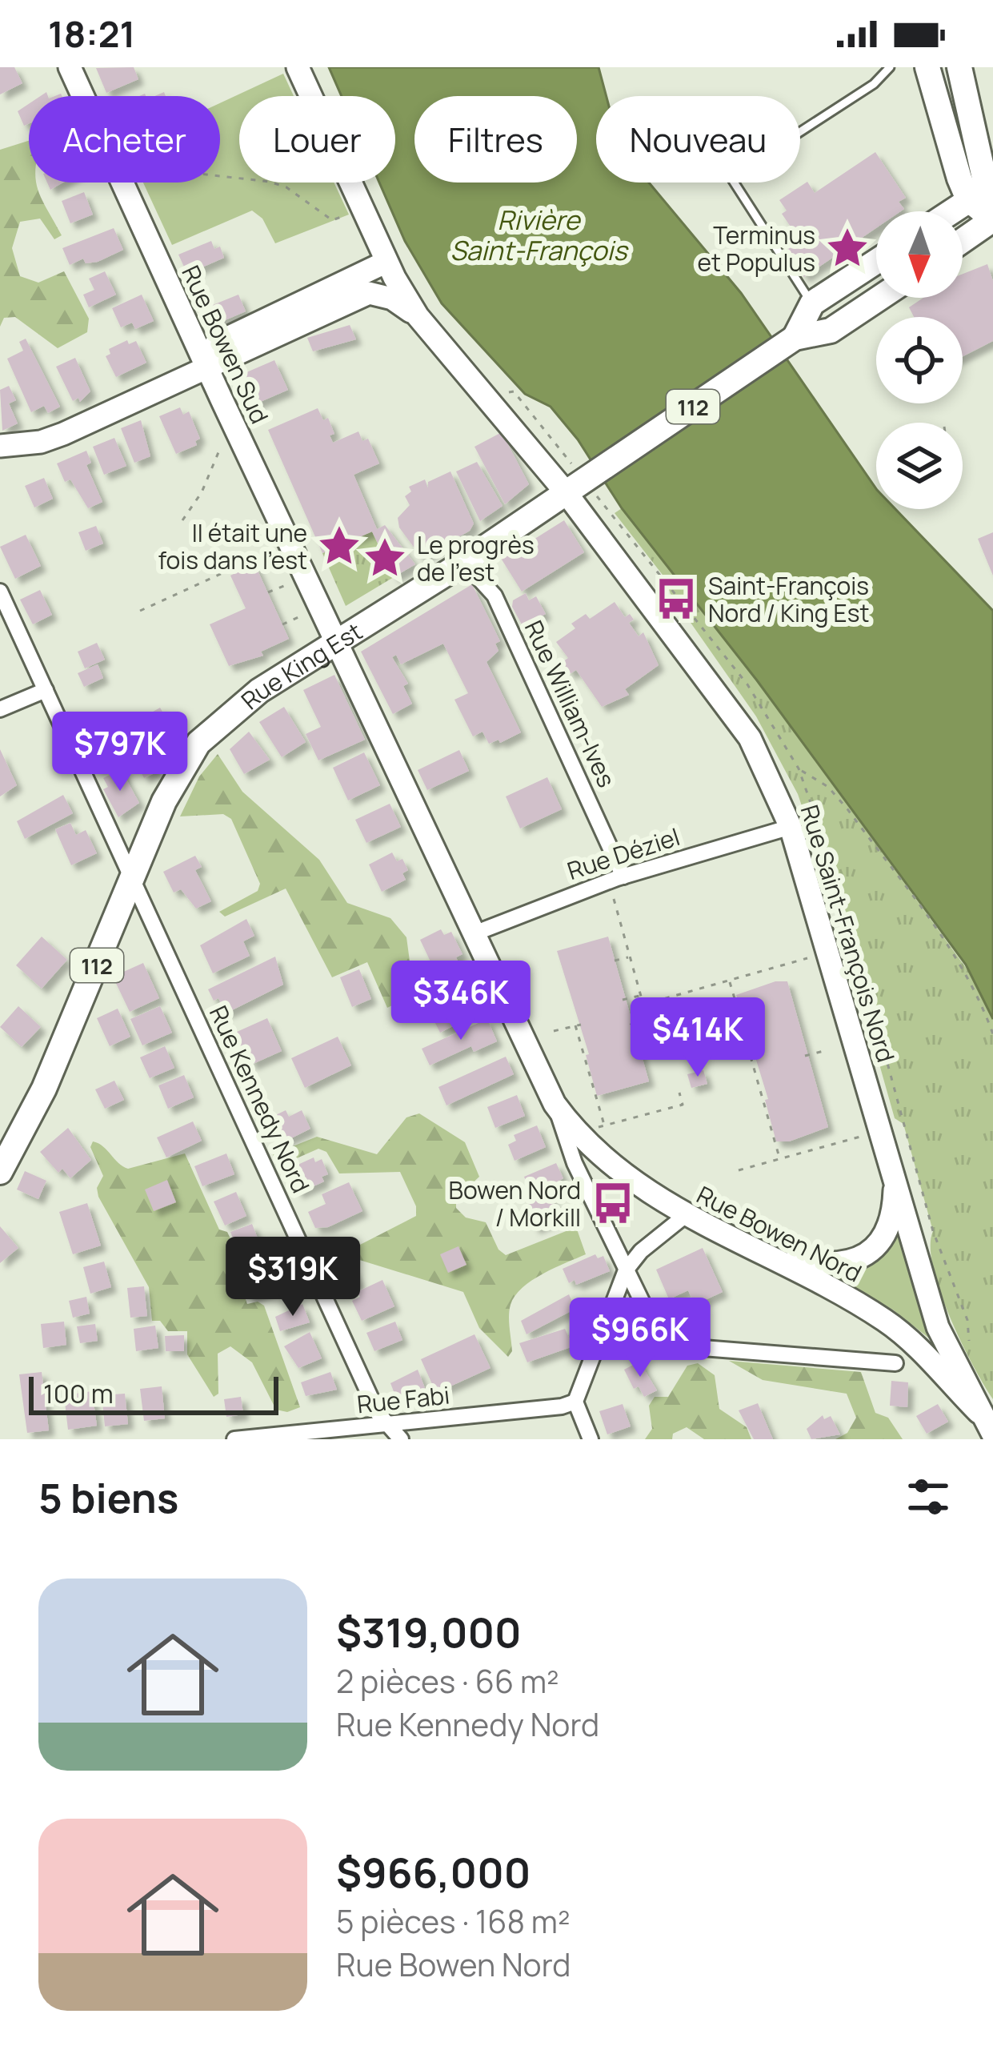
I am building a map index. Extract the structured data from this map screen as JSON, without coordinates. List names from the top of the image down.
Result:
{
  "streets": {
    "main road": ["112", "Rue King Est"],
    "street": [
      "Rue Bowen Sud",
      "Rue William-Ives",
      "Rue Déziel",
      "Rue Saint-François Nord",
      "Rue Kennedy Nord",
      "Rue Bowen Nord",
      "Rue Fabi"
    ]
  },
  "crossings": [
    ["Rue Bowen Sud", "Rue King Est"],
    ["Rue Bowen Sud", "Rue Bowen Nord"],
    ["112", "Rue King Est"],
    ["112", "Rue Saint-François Nord"],
    ["Rue King Est", "Rue William-Ives"],
    ["Rue King Est", "Rue Saint-François Nord"],
    ["Rue King Est", "Rue Kennedy Nord"],
    ["Rue King Est", "Rue Bowen Nord"],
    ["Rue William-Ives", "Rue Déziel"],
    ["Rue Déziel", "Rue Saint-François Nord"],
    ["Rue Déziel", "Rue Bowen Nord"],
    ["Rue Saint-François Nord", "Rue Bowen Nord"],
    ["Rue Kennedy Nord", "Rue Fabi"]
  ],
  "water": ["Rivière Saint-François"],
  "places": {
    "place": ["Terminus et Populus", "Il était une fois dans l'est", "Le progrès de l'est"],
    "bus stop": ["Saint-François Nord / King Est", "Bowen Nord / Morkill"]
  },
  "scale_bar": "100 m",
  "north": "bottom",
  "page": {
    "status": "18:21",
    "chip": [
      "Acheter",
      "Louer",
      "Filtres",
      "Nouveau"
    ],
    "price": [
      "$797K",
      "$346K",
      "$414K",
      "$319K",
      "$966K"
    ],
    "scale": "100 m",
    "heading": "5 biens",
    "list": [
      {
        "name": "$319,000",
        "note": "2 pièces · 66 m² · Rue Kennedy Nord"
      },
      {
        "name": "$966,000",
        "note": "5 pièces · 168 m² · Rue Bowen Nord"
      }
    ]
  }
}
